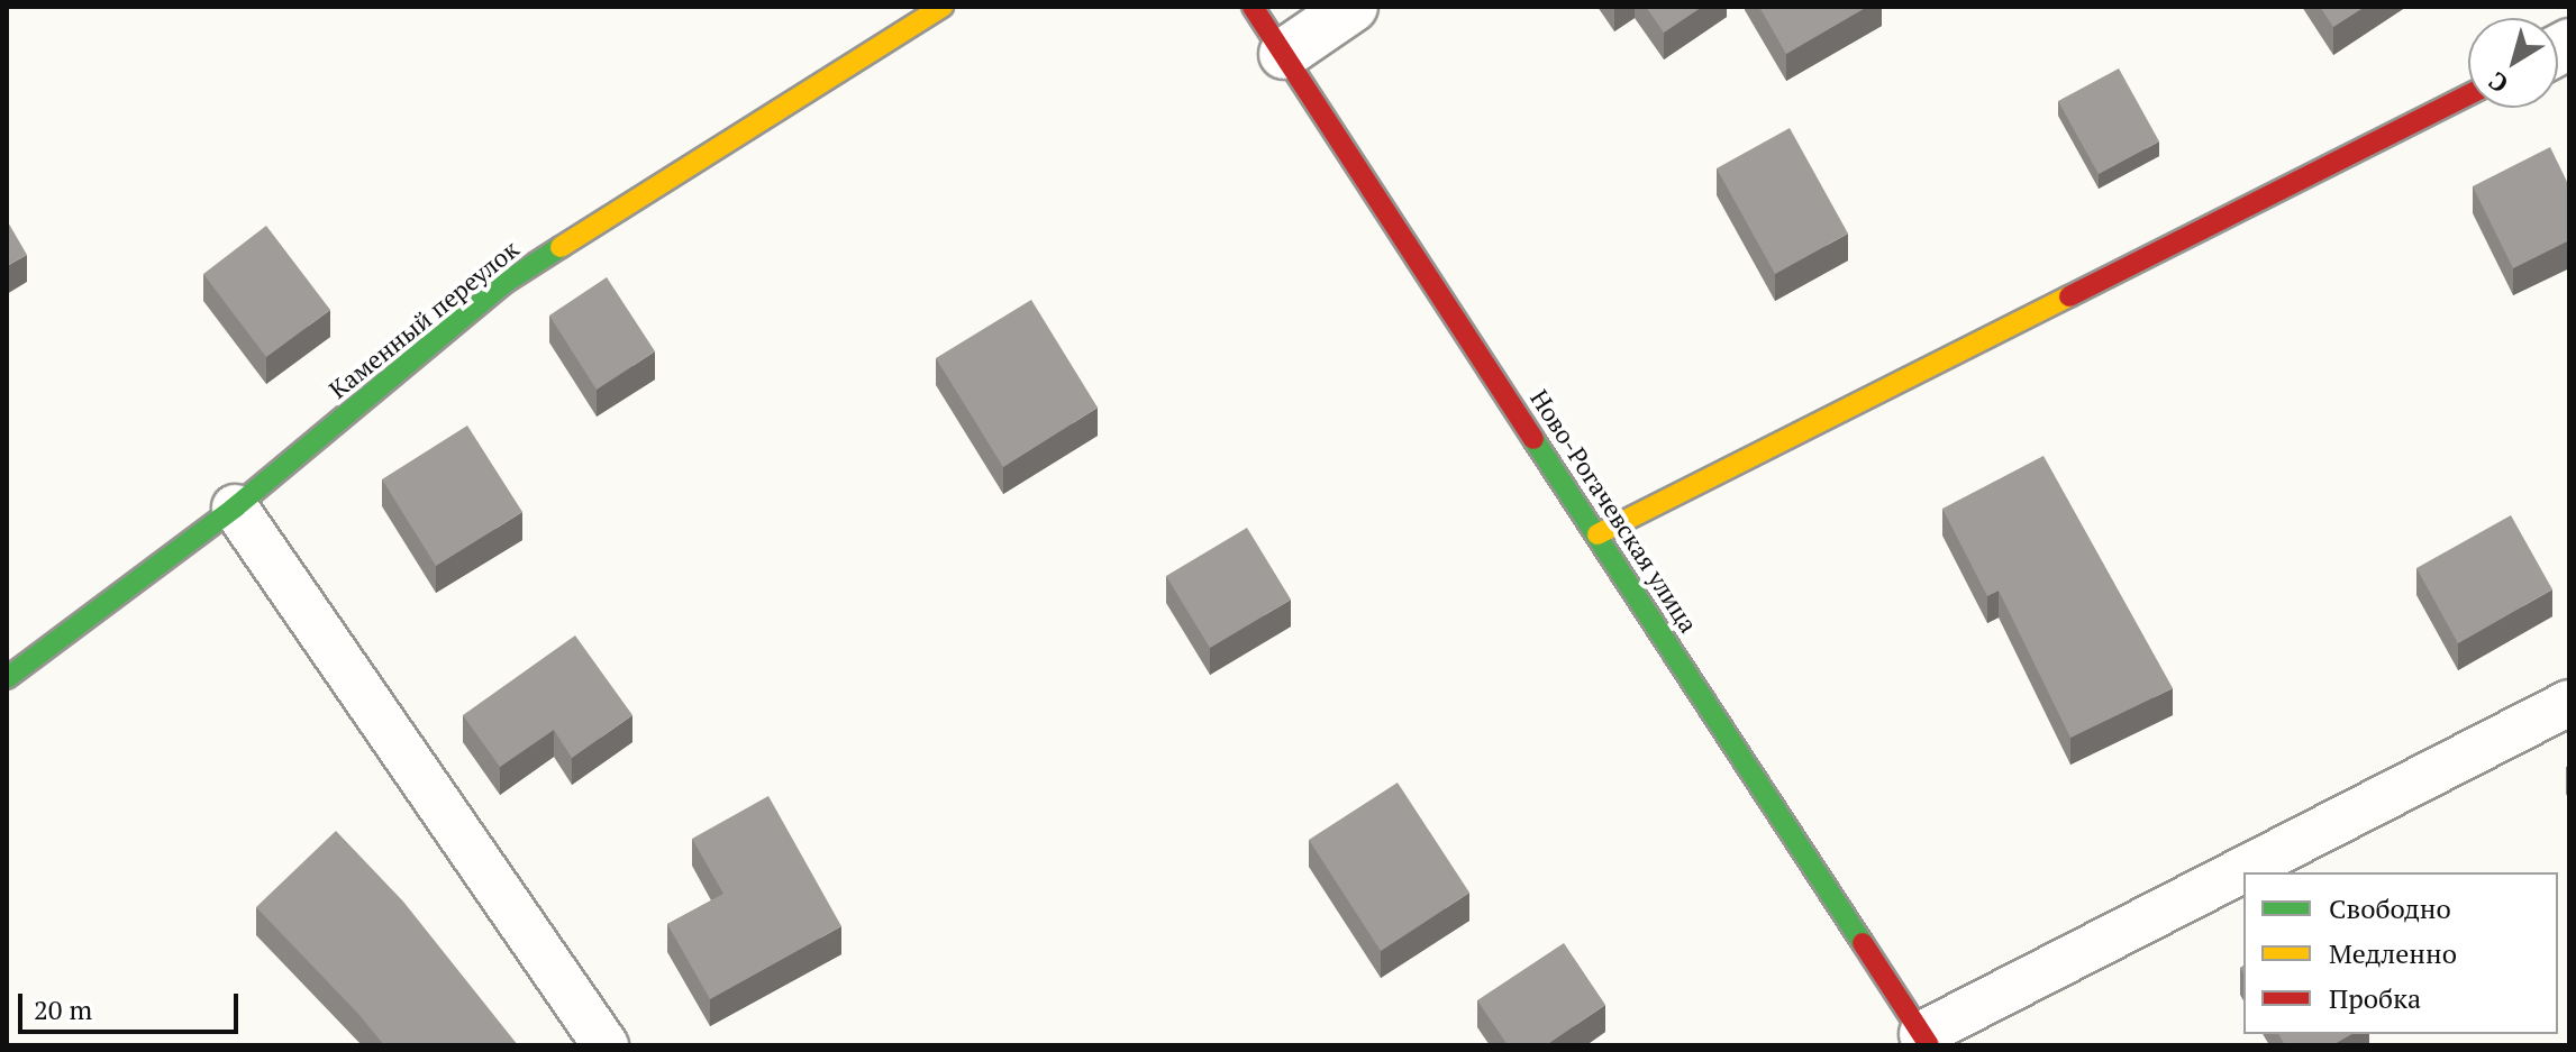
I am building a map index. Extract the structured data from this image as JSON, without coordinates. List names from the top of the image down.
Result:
{
  "streets": {
    "street": ["Каменный переулок", "Ново-Рогачевская улица"]
  },
  "legend": ["Свободно", "Медленно", "Пробка"],
  "scale_bar": "20 m",
  "north": "bottom left"
}
